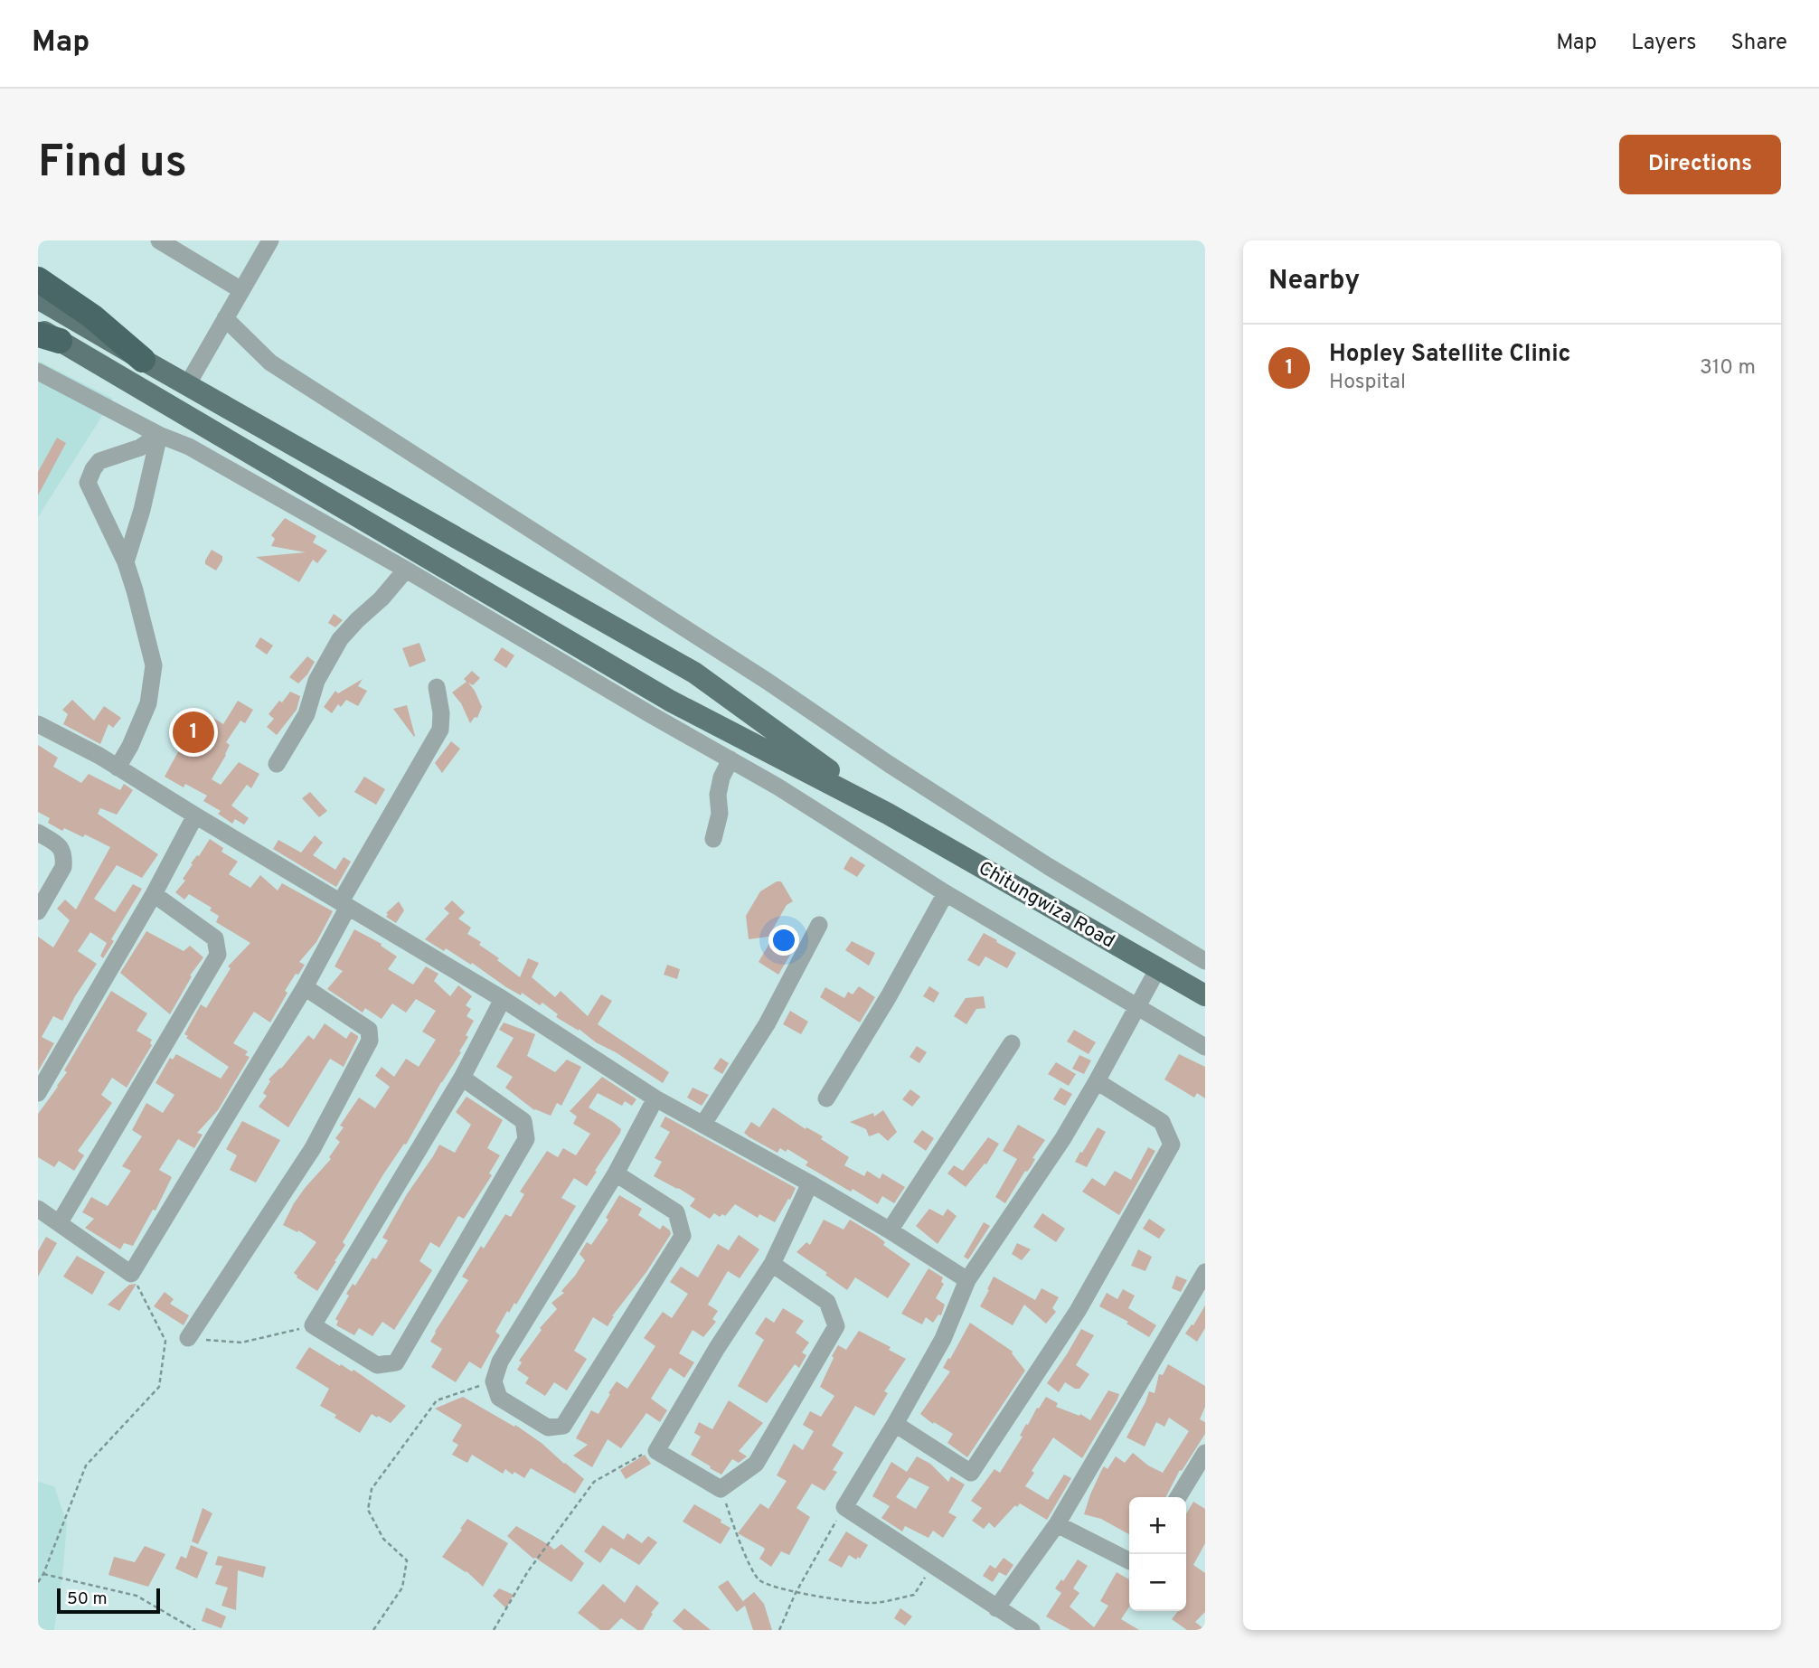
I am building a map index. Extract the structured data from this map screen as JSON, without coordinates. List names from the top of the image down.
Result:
{
  "streets": {
    "main road": ["Chitungwiza Road"]
  },
  "scale_bar": "50 m",
  "page": {
    "header": "Map",
    "nav": ["Map", "Layers", "Share"],
    "buttons": "Directions",
    "title": "Find us",
    "heading": "Nearby",
    "list": [
      {
        "mark": "1",
        "name": "Hopley Satellite Clinic",
        "note": "Hospital",
        "value": "310 m"
      }
    ],
    "pins": "1",
    "map_buttons": ["+", "−"],
    "scale": "50 m"
  }
}
